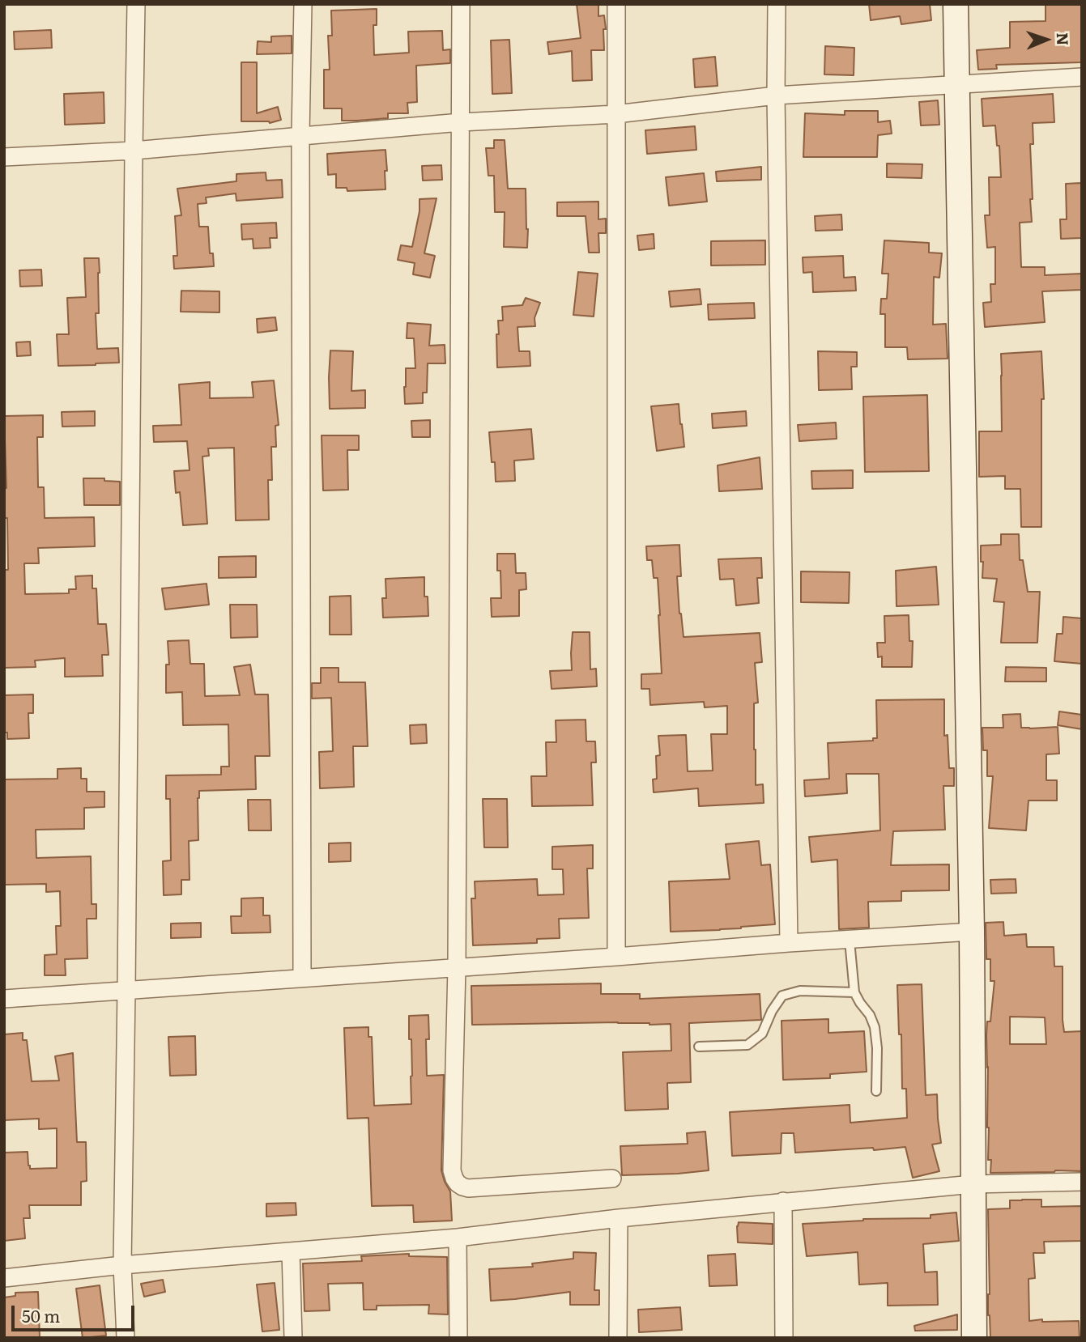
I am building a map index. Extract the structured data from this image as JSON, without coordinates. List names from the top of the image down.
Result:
{
  "scale_bar": "50 m",
  "north": "right"
}
